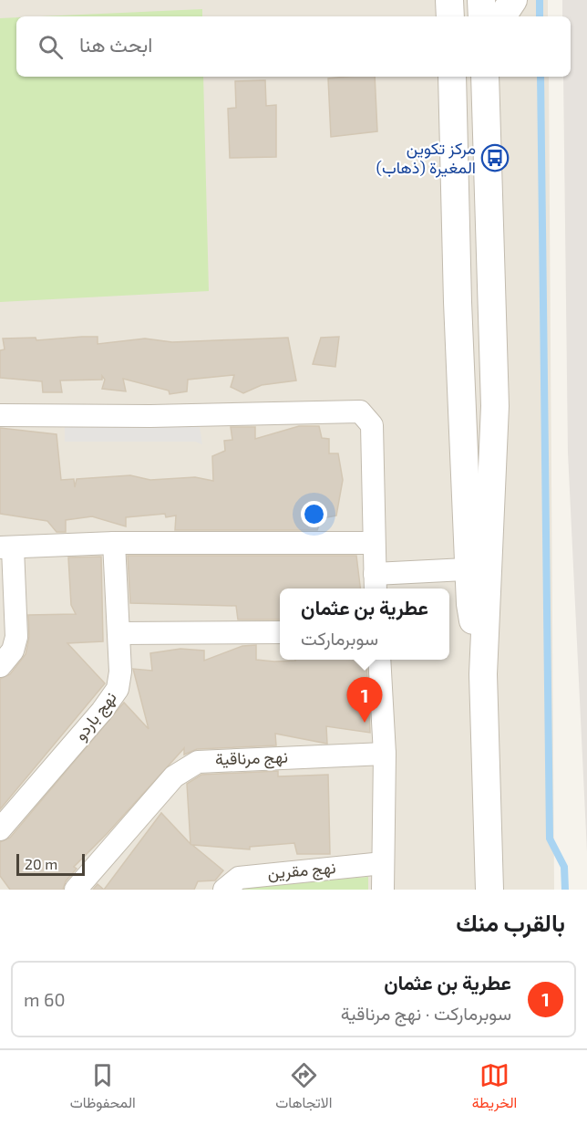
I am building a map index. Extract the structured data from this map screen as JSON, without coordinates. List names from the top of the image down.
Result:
{
  "streets": {
    "street": ["نهج باردو", "نهج مرناقية", "نهج مقرين"]
  },
  "places": {
    "bus stop": ["مركز تكوين المغيرة (ذهاب)"]
  },
  "scale_bar": "20 m",
  "page": {
    "search": "ابحث هنا",
    "popup": ["عطرية بن عثمان", "سوبرماركت"],
    "pins": "1",
    "scale": "20 m",
    "heading": "بالقرب منك",
    "list": [
      {
        "mark": "1",
        "name": "عطرية بن عثمان",
        "note": "سوبرماركت · نهج مرناقية",
        "value": "60 m"
      }
    ],
    "nav": ["الخريطة", "الاتجاهات", "المحفوظات"]
  }
}
